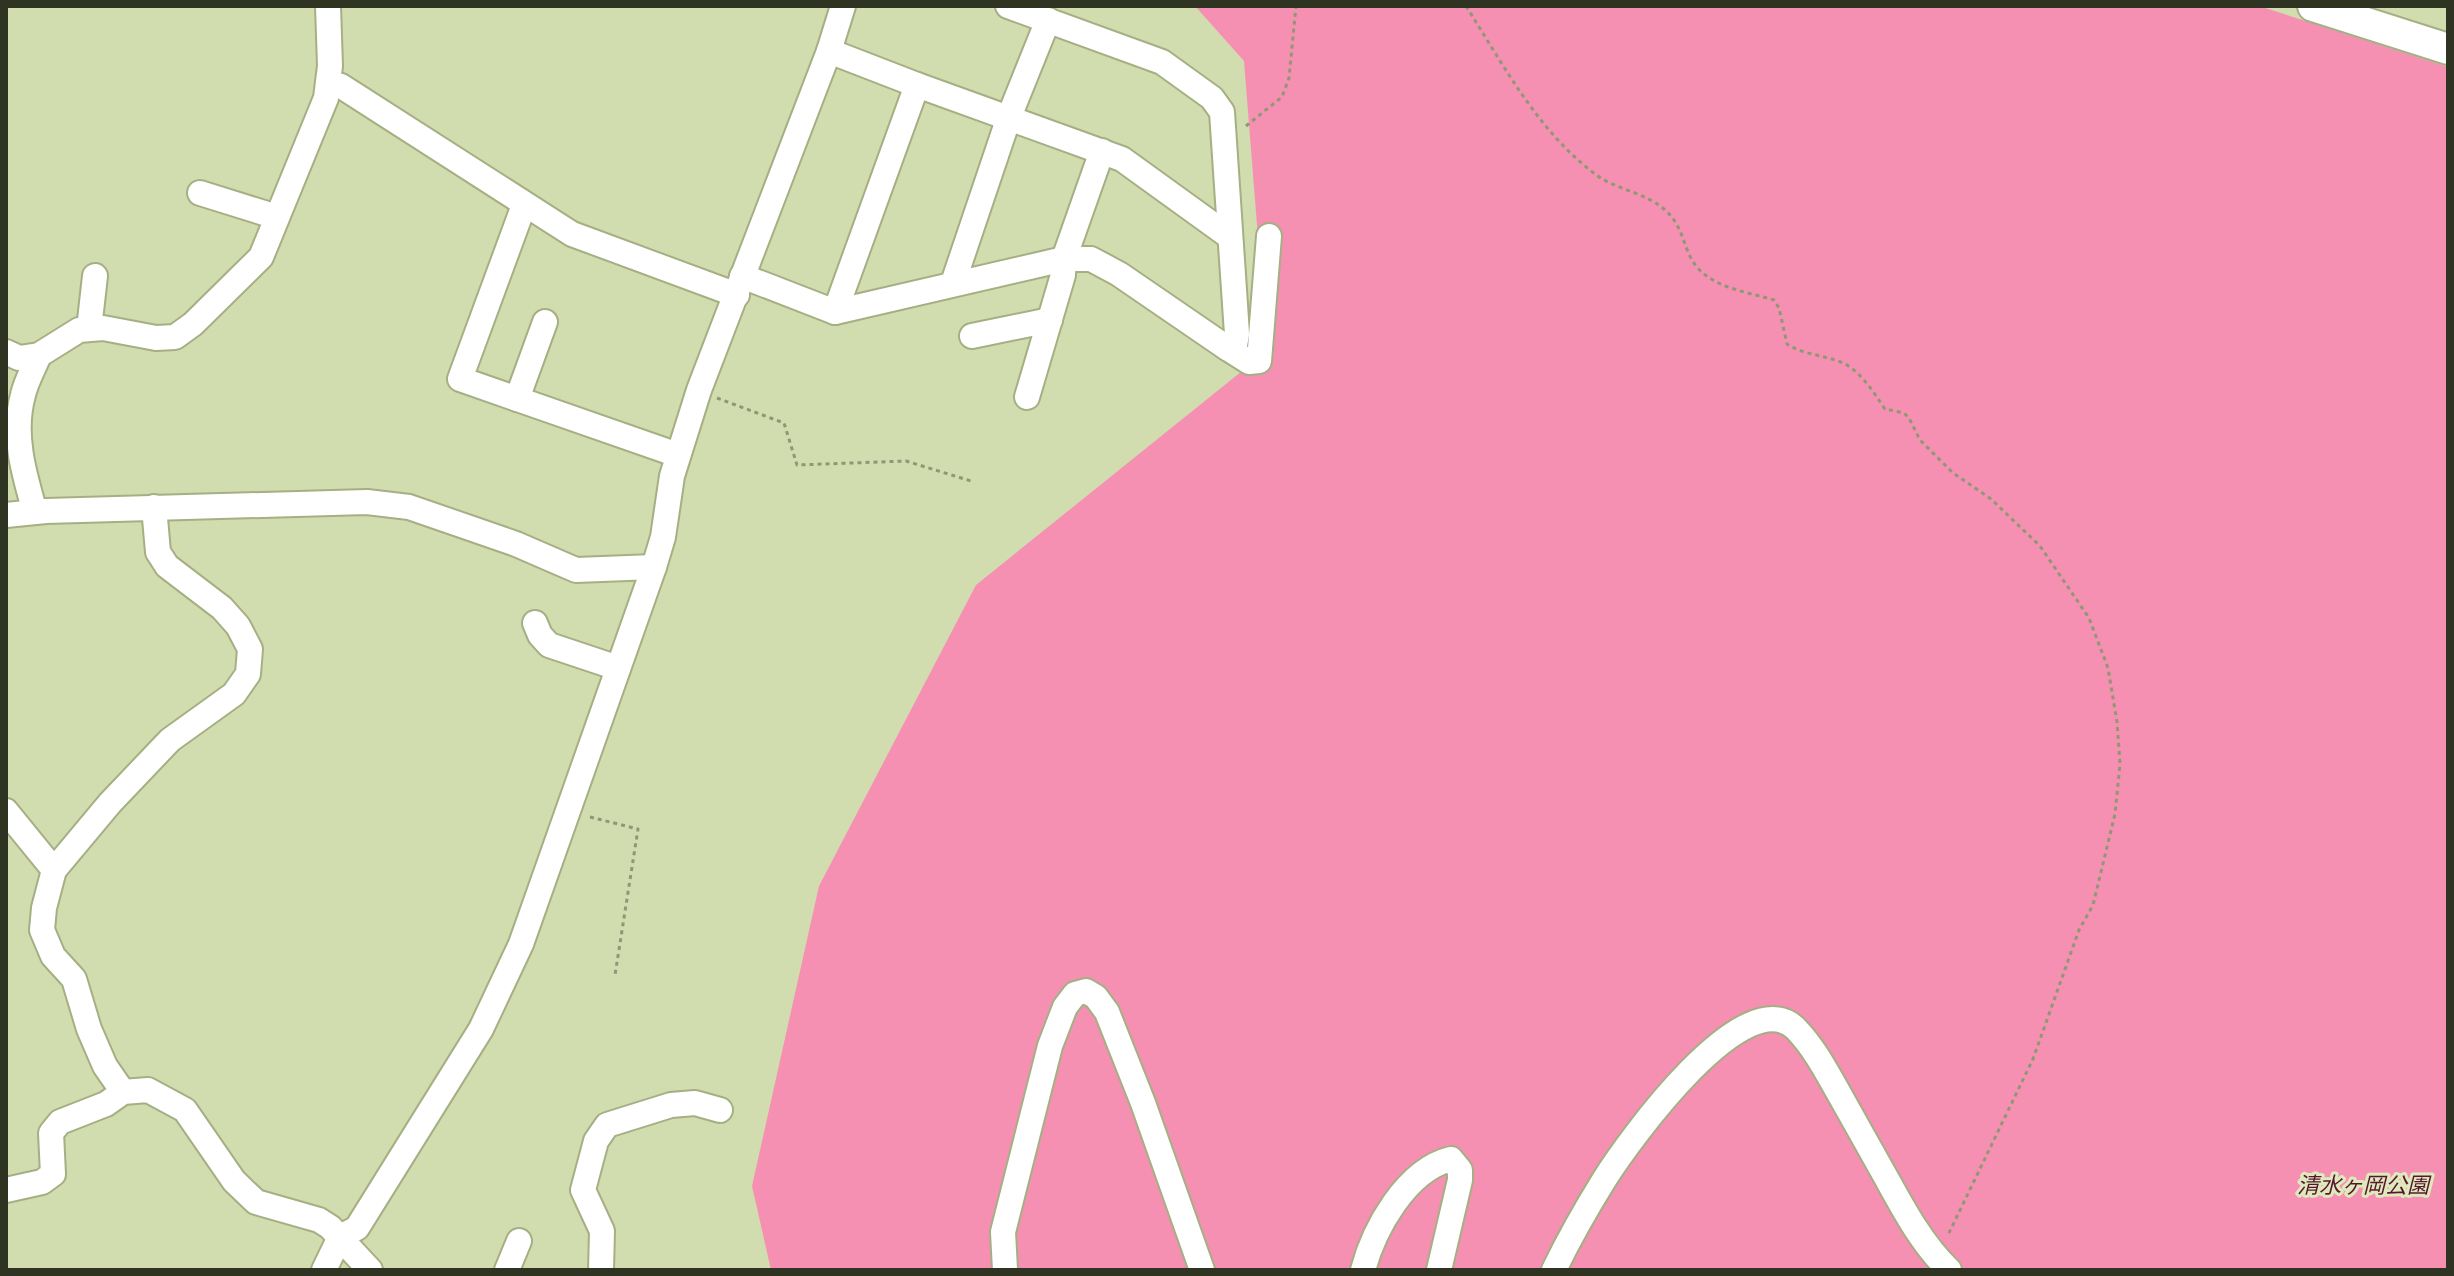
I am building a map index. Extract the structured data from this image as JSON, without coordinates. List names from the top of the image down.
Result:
{
  "parks": ["清水ヶ岡公園"]
}
